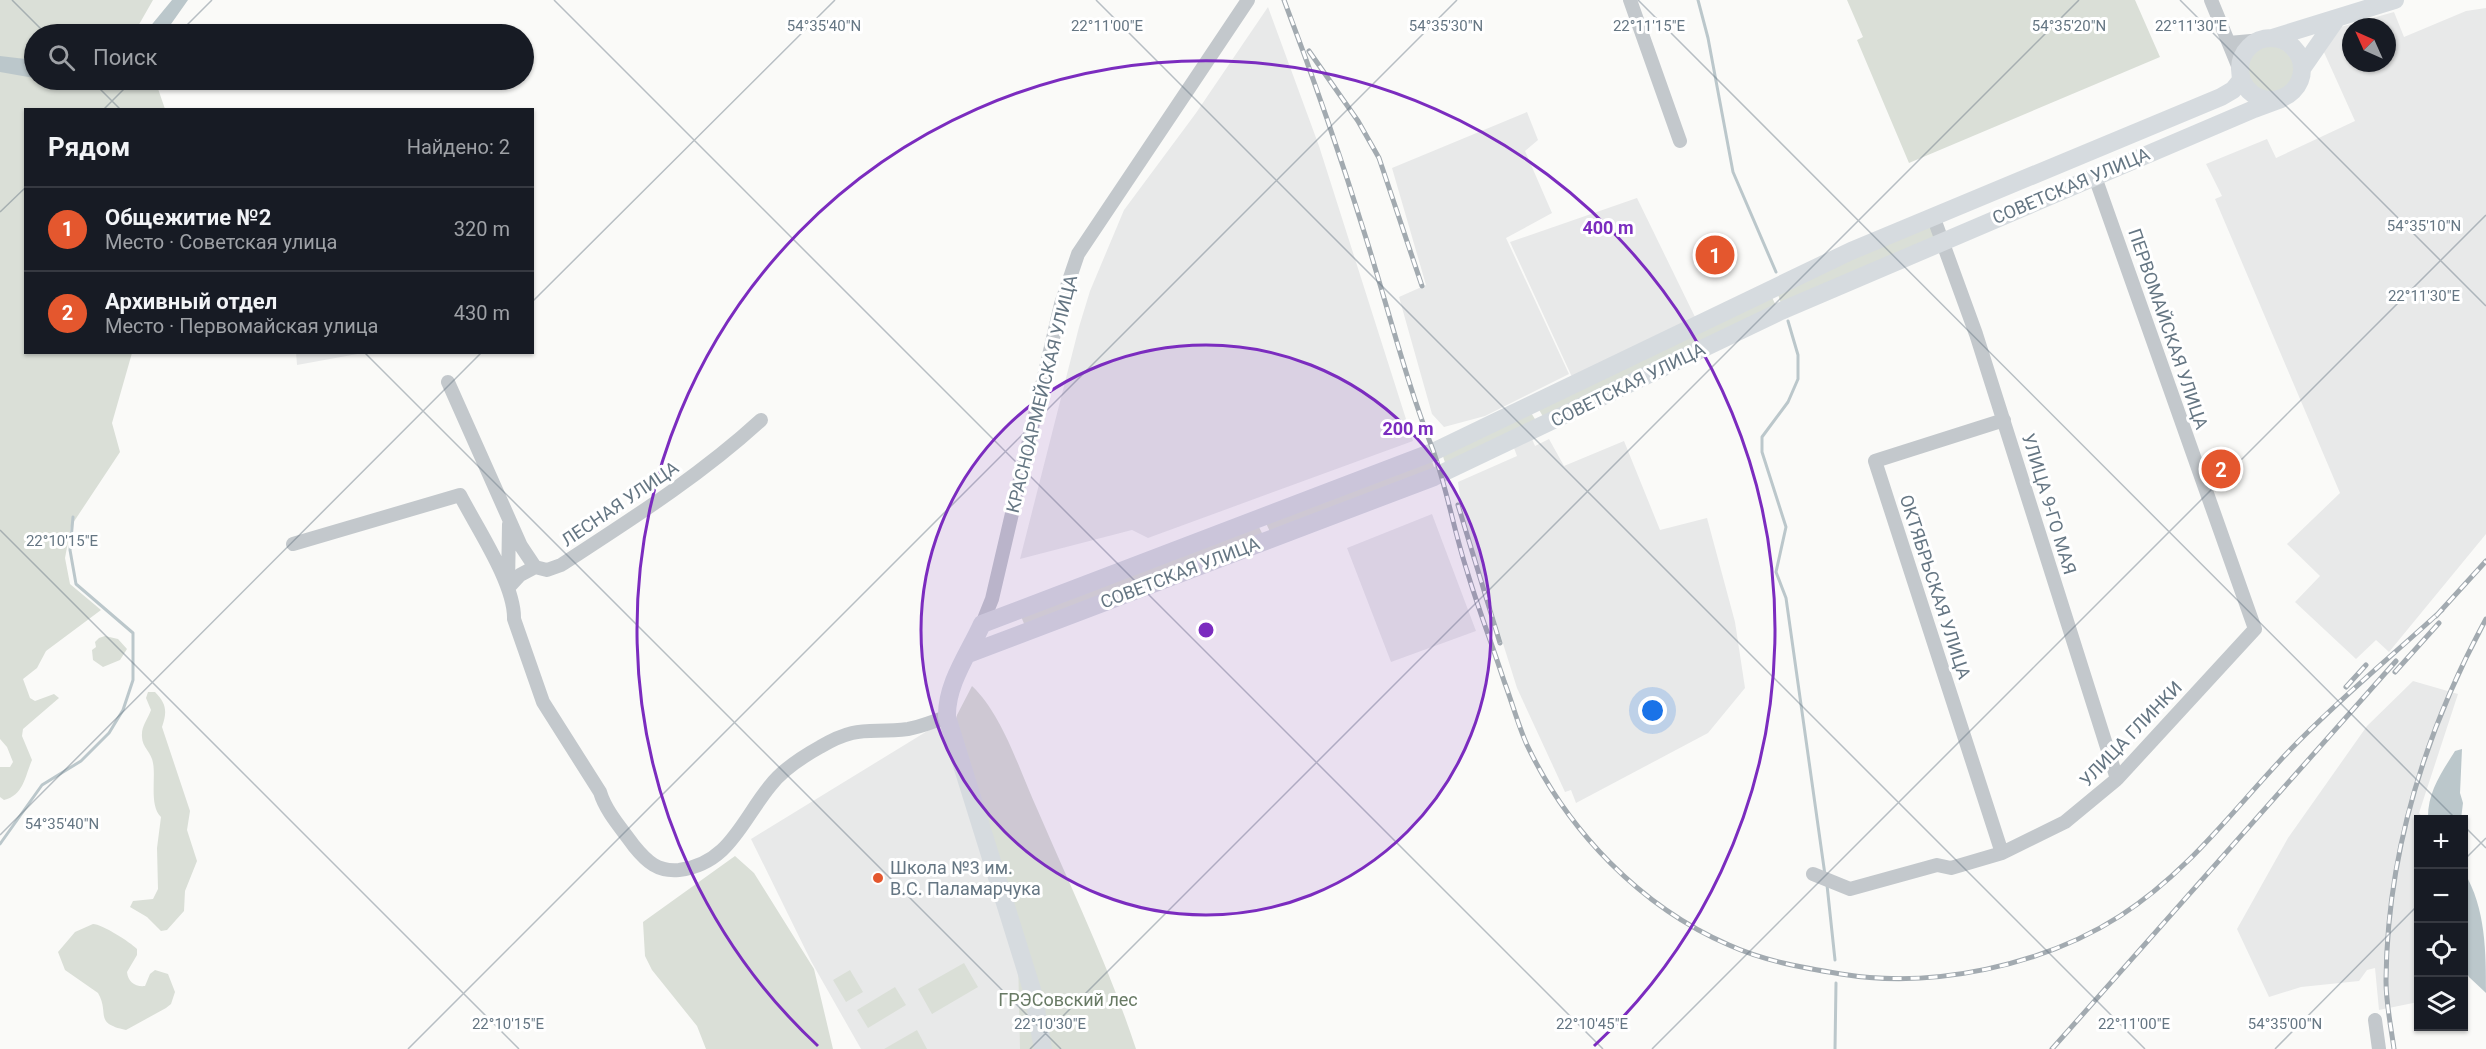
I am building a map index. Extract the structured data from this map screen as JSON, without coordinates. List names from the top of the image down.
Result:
{
  "streets": {
    "main road": ["СОВЕТСКАЯ УЛИЦА", "КРАСНОАРМЕЙСКАЯ УЛИЦА"],
    "street": [
      "ПЕРВОМАЙСКАЯ УЛИЦА",
      "ЛЕСНАЯ УЛИЦА",
      "УЛИЦА 9-ГО МАЯ",
      "ОКТЯБРЬСКАЯ УЛИЦА",
      "УЛИЦА ГЛИНКИ"
    ]
  },
  "crossings": [
    ["СОВЕТСКАЯ УЛИЦА", "ПЕРВОМАЙСКАЯ УЛИЦА"],
    ["СОВЕТСКАЯ УЛИЦА", "КРАСНОАРМЕЙСКАЯ УЛИЦА"],
    ["СОВЕТСКАЯ УЛИЦА", "УЛИЦА 9-ГО МАЯ"],
    ["ПЕРВОМАЙСКАЯ УЛИЦА", "УЛИЦА ГЛИНКИ"],
    ["УЛИЦА 9-ГО МАЯ", "ОКТЯБРЬСКАЯ УЛИЦА"],
    ["УЛИЦА 9-ГО МАЯ", "УЛИЦА ГЛИНКИ"],
    ["ОКТЯБРЬСКАЯ УЛИЦА", "УЛИЦА ГЛИНКИ"]
  ],
  "parks": ["ГРЭСовский лес"],
  "places": ["Школа №3 им. В.С. Паламарчука"],
  "north": "top left",
  "page": {
    "search": "Поиск",
    "heading": ["Рядом", "Найдено: 2"],
    "list": [
      {
        "mark": "1",
        "name": "Общежитие №2",
        "note": "Место · Советская улица",
        "value": "320 m"
      },
      {
        "mark": "2",
        "name": "Архивный отдел",
        "note": "Место · Первомайская улица",
        "value": "430 m"
      }
    ],
    "pins": ["1", "2"],
    "map_buttons": ["+", "−"]
  },
  "coordinates": [
    "54°35'40\"N",
    "22°11'00\"E",
    "54°35'30\"N",
    "22°11'15\"E",
    "54°35'20\"N",
    "22°11'30\"E",
    "54°35'10\"N",
    "22°10'15\"E",
    "54°35'00\"N",
    "22°10'30\"E",
    "22°10'45\"E"
  ],
  "rings": ["400 m", "200 m"]
}
